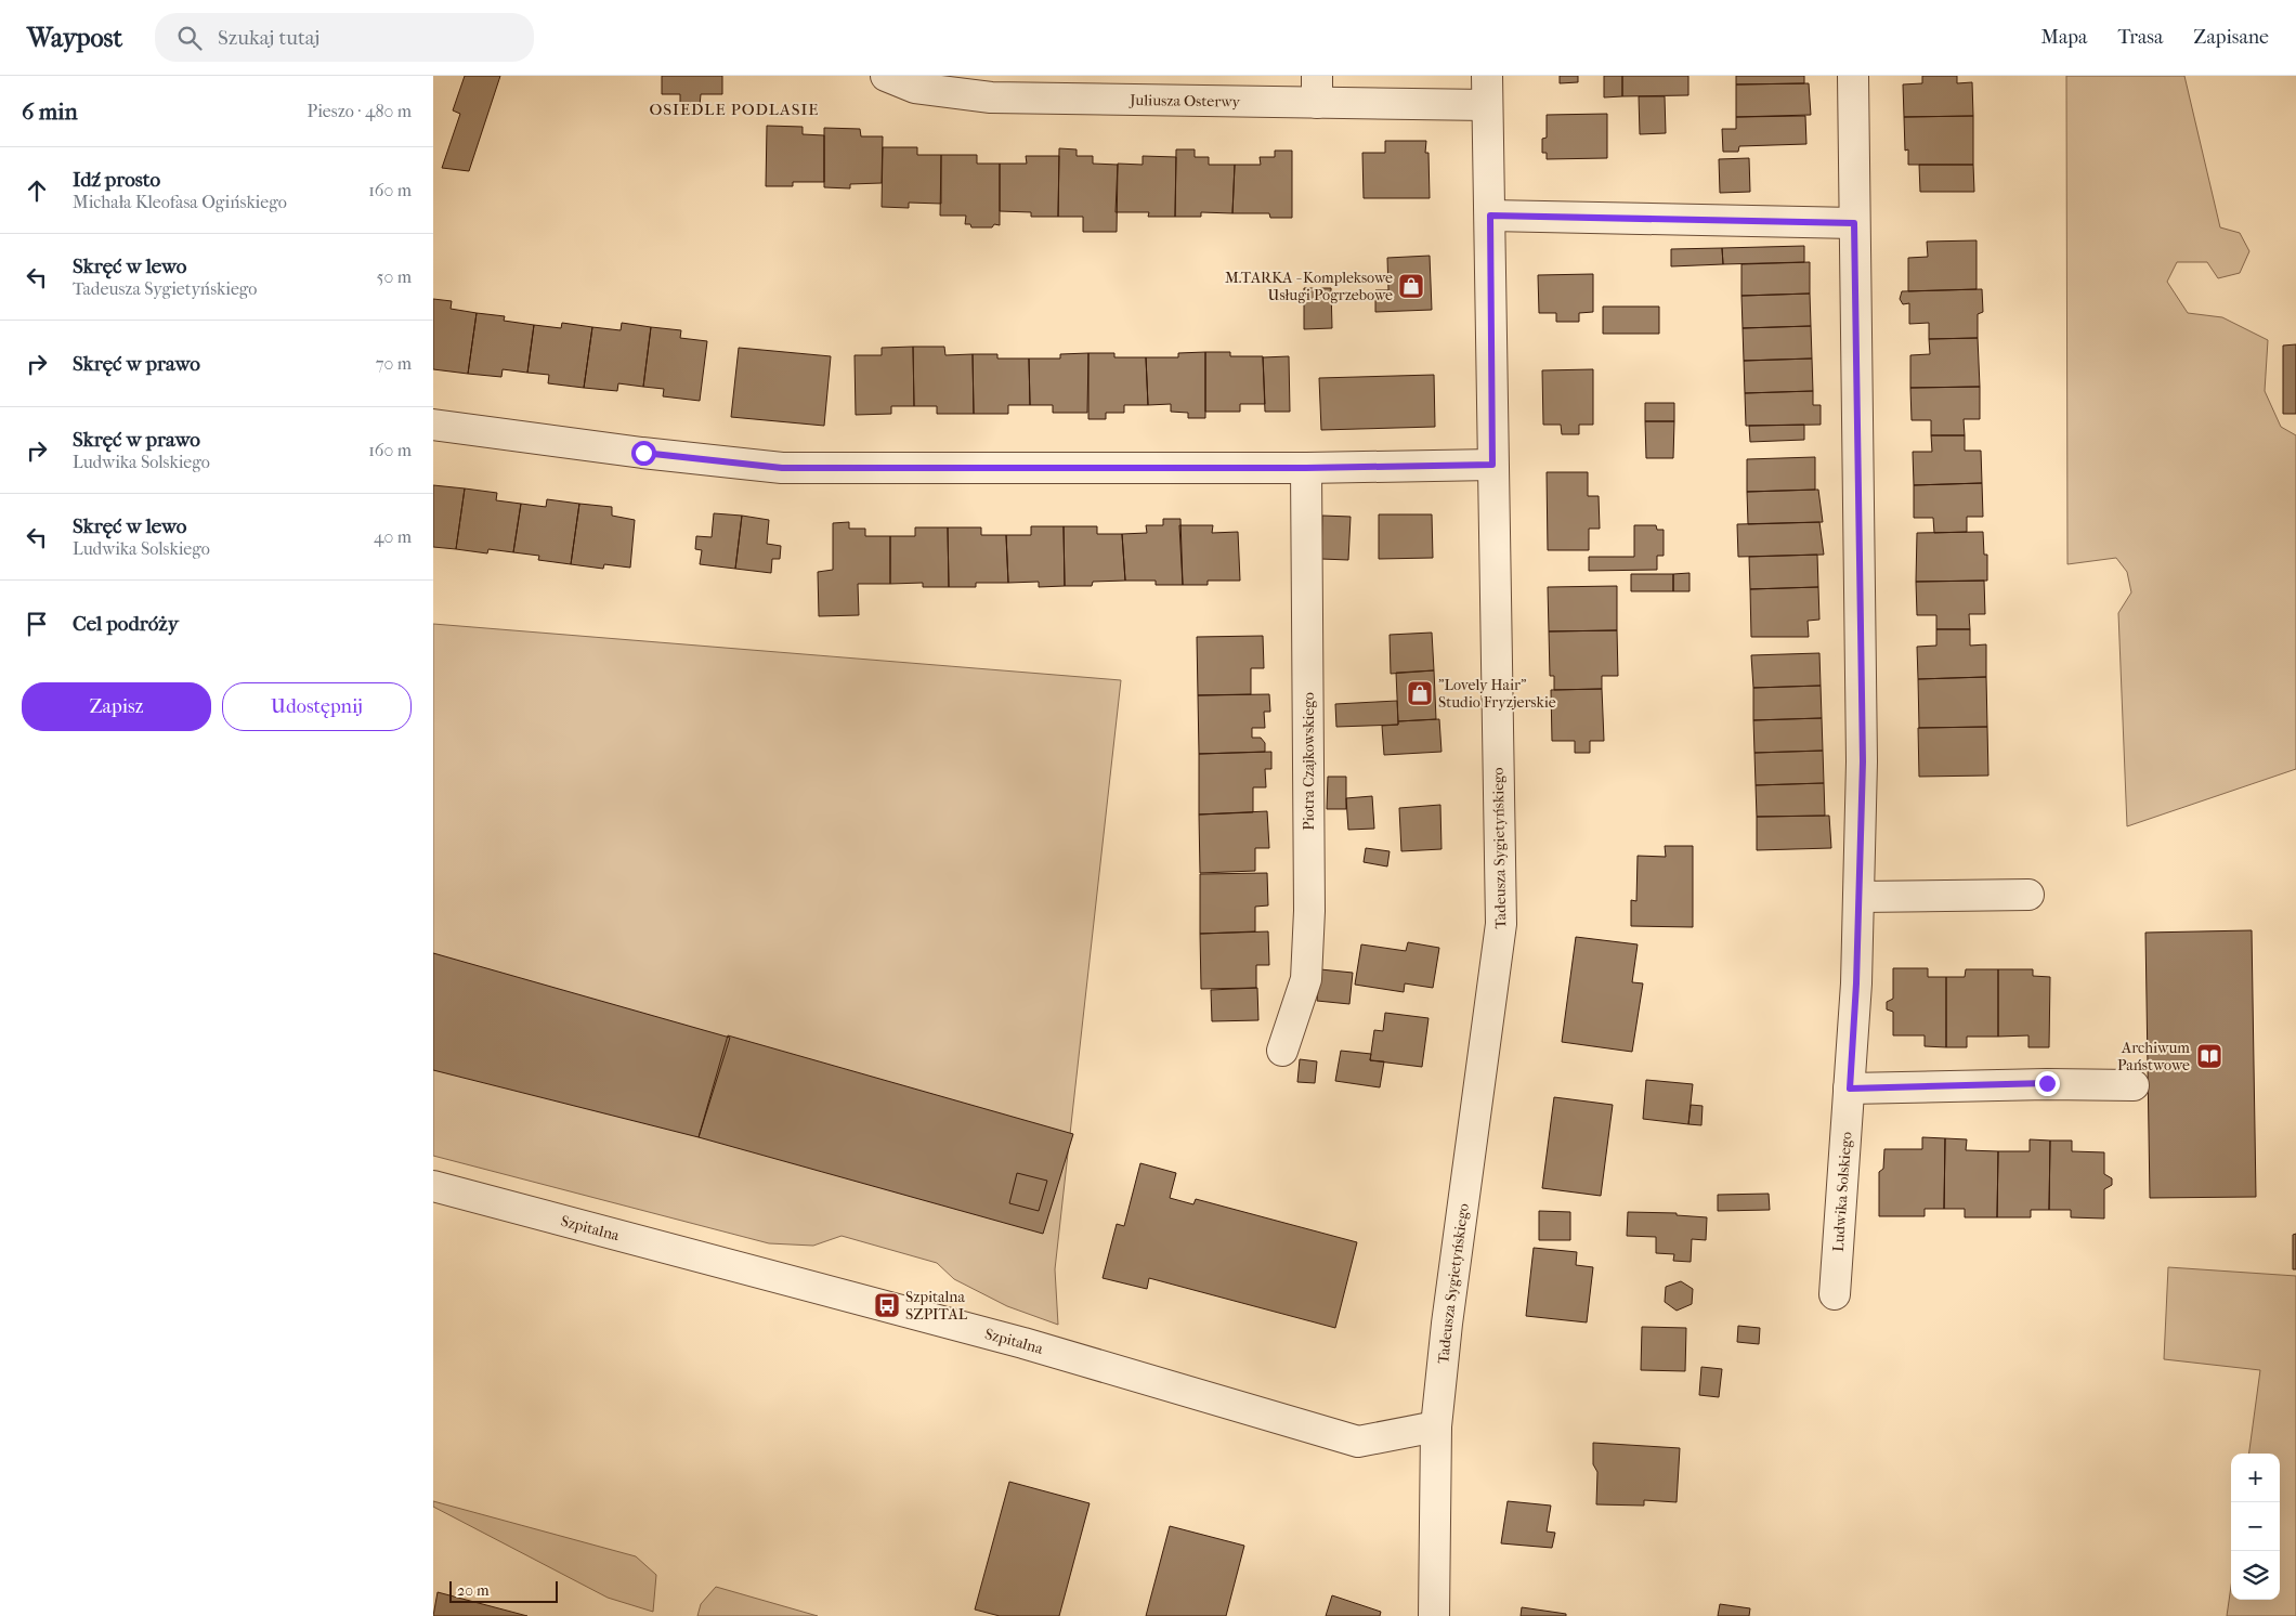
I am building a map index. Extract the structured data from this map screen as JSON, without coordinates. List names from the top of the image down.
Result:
{
  "streets": {
    "street": [
      "Juliusza Osterwy",
      "Piotra Czajkowskiego",
      "Tadeusza Sygietyńskiego",
      "Ludwika Solskiego",
      "Szpitalna"
    ]
  },
  "crossings": [
    ["Juliusza Osterwy", "Tadeusza Sygietyńskiego"],
    ["Tadeusza Sygietyńskiego", "Szpitalna"]
  ],
  "districts": ["OSIEDLE PODLASIE"],
  "places": {
    "shop": ["M.TARKA - Kompleksowe Usługi Pogrzebowe", "\"Lovely Hair\" Studio Fryzjerskie"],
    "library": ["Archiwum Państwowe"],
    "bus stop": ["Szpitalna SZPITAL"]
  },
  "scale_bar": "20 m",
  "page": {
    "header": "Waypost",
    "search": "Szukaj tutaj",
    "nav": ["Mapa", "Trasa", "Zapisane"],
    "heading": ["6 min", "Pieszo · 480 m"],
    "list": [
      ["Idź prosto", "Michała Kleofasa Ogińskiego", "160 m"],
      ["Skręć w lewo", "Tadeusza Sygietyńskiego", "50 m"],
      ["Skręć w prawo", "70 m"],
      ["Skręć w prawo", "Ludwika Solskiego", "160 m"],
      ["Skręć w lewo", "Ludwika Solskiego", "40 m"],
      "Cel podróży"
    ],
    "buttons": ["Zapisz", "Udostępnij"],
    "map_buttons": ["+", "−"],
    "scale": "20 m"
  }
}
